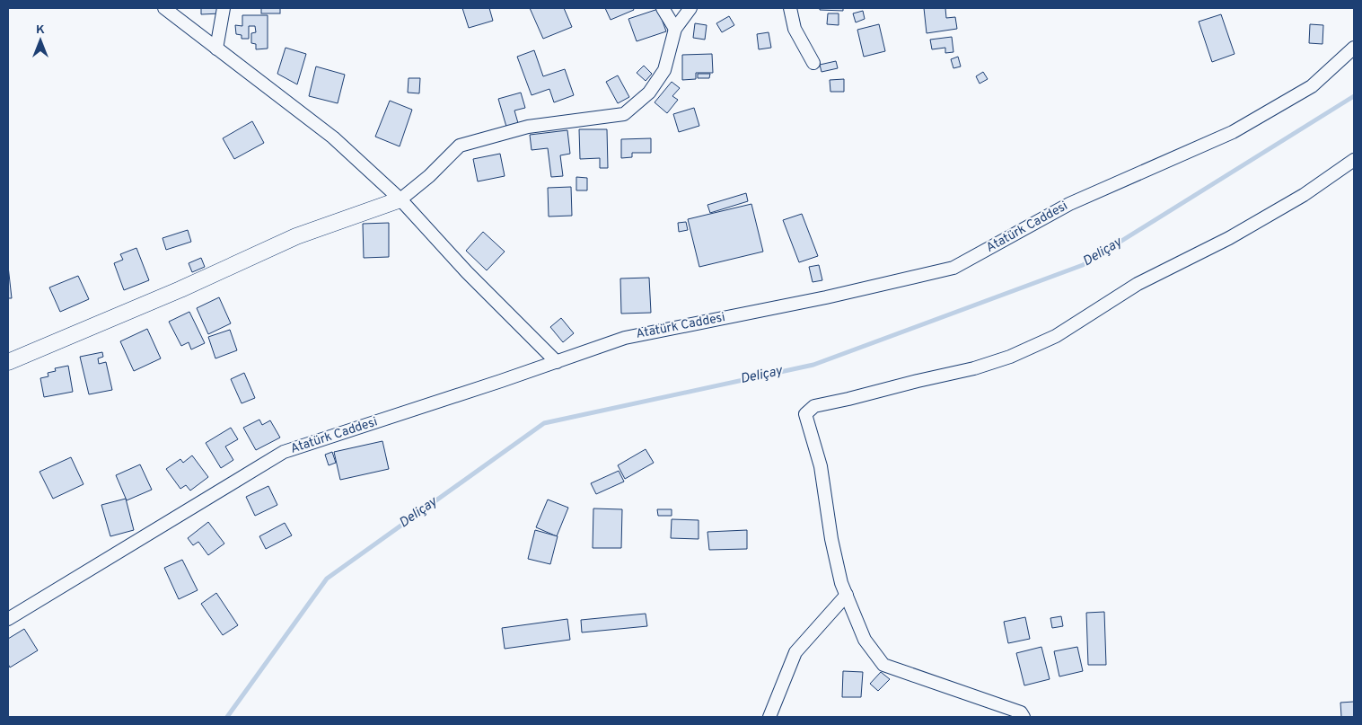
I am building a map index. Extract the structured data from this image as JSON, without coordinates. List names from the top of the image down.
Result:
{
  "streets": {
    "street": ["Atatürk Caddesi"]
  },
  "water": ["Deliçay"],
  "north": "top"
}
